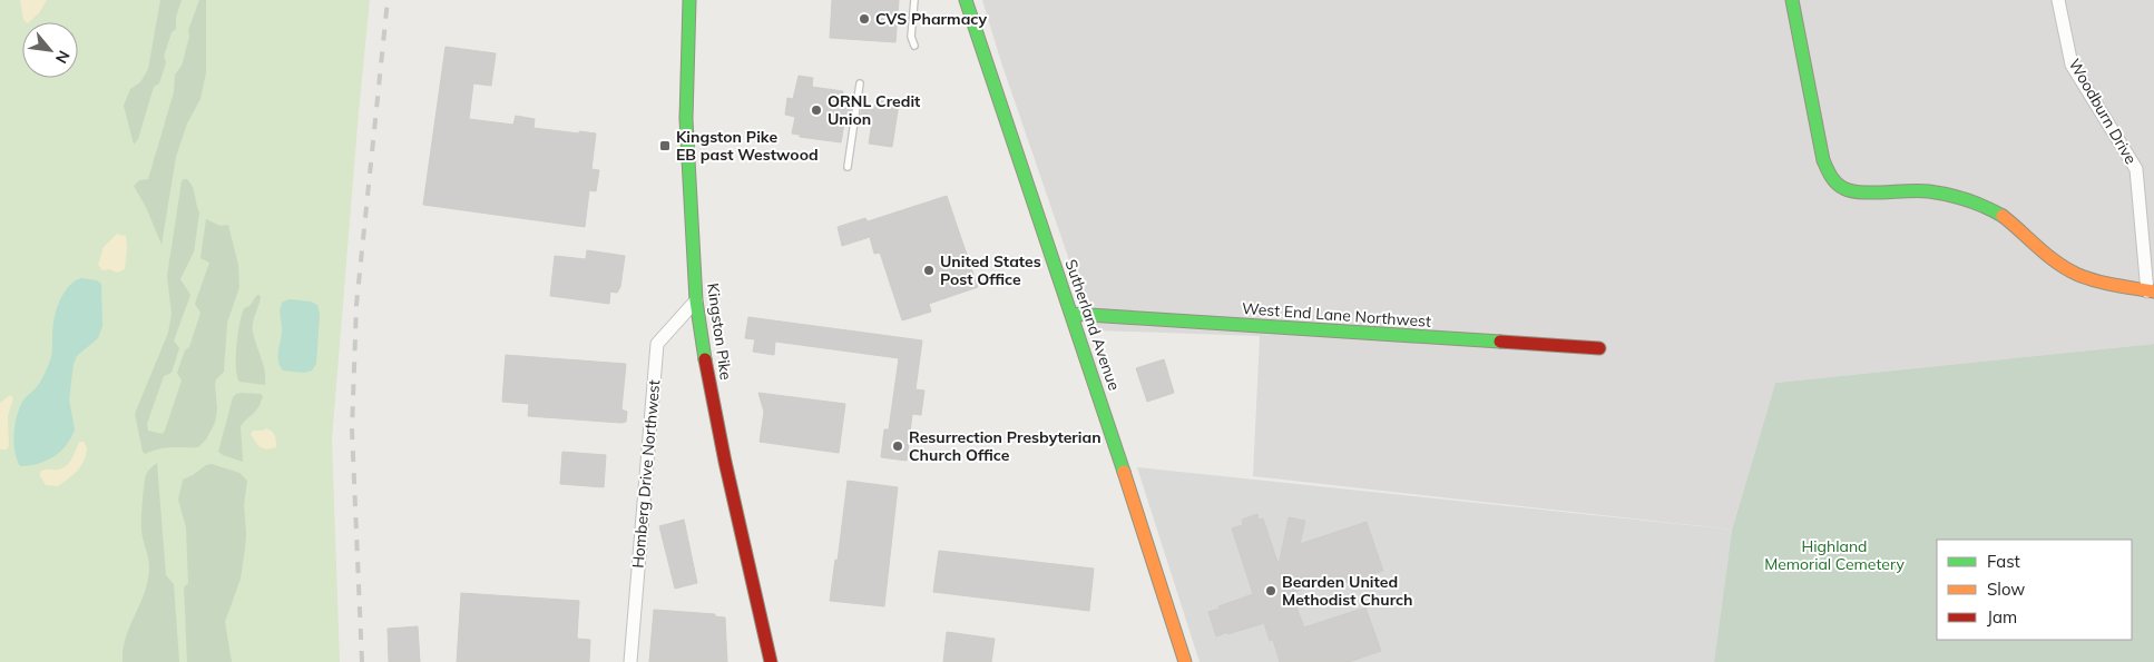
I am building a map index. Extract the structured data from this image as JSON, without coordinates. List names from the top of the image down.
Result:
{
  "streets": {
    "street": [
      "Woodburn Drive",
      "West End Lane Northwest",
      "Sutherland Avenue",
      "Kingston Pike",
      "Homberg Drive Northwest"
    ]
  },
  "crossings": [
    ["West End Lane Northwest", "Sutherland Avenue"],
    ["Kingston Pike", "Homberg Drive Northwest"]
  ],
  "parks": ["Highland Memorial Cemetery"],
  "places": {
    "other": [
      "CVS Pharmacy",
      "ORNL Credit Union",
      "United States Post Office",
      "Resurrection Presbyterian Church Office",
      "Bearden United Methodist Church"
    ],
    "transit": ["Kingston Pike EB past Westwood"]
  },
  "legend": ["Fast", "Slow", "Jam"],
  "north": "bottom right"
}
